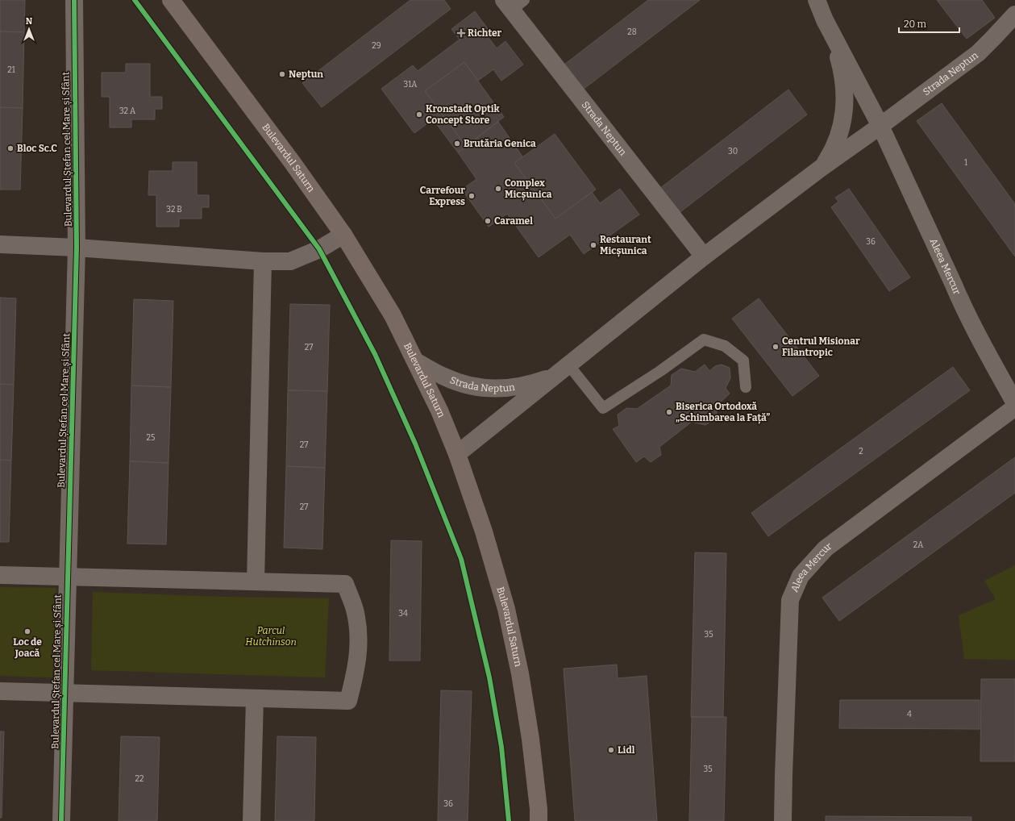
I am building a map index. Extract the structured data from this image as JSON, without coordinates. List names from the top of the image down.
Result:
{
  "streets": {
    "main road": ["Bulevardul Saturn"],
    "street": ["Strada Neptun", "Bulevardul Ștefan cel Mare și Sfânt", "Aleea Mercur"]
  },
  "crossings": [
    ["Strada Neptun", "Bulevardul Saturn"],
    ["Strada Neptun", "Aleea Mercur"]
  ],
  "parks": ["Parcul Hutchinson"],
  "places": {
    "health": ["Richter"],
    "other": [
      "Neptun",
      "Kronstadt Optik Concept Store",
      "Brutăria Genica",
      "Bloc Sc.C",
      "Complex Micșunica",
      "Carrefour Express",
      "Caramel",
      "Restaurant Micșunica",
      "Centrul Misionar Filantropic",
      "Biserica Ortodoxă „Schimbarea la Față”",
      "Loc de Joacă",
      "Lidl"
    ]
  },
  "house_numbers": [
    "28",
    "29",
    "21",
    "31A",
    "32 A",
    "30",
    "1",
    "32 B",
    "36",
    "27",
    "25",
    "27",
    "2",
    "27",
    "2A",
    "34",
    "35",
    "4",
    "35",
    "22",
    "36"
  ],
  "scale_bar": "20 m",
  "north": "top"
}
